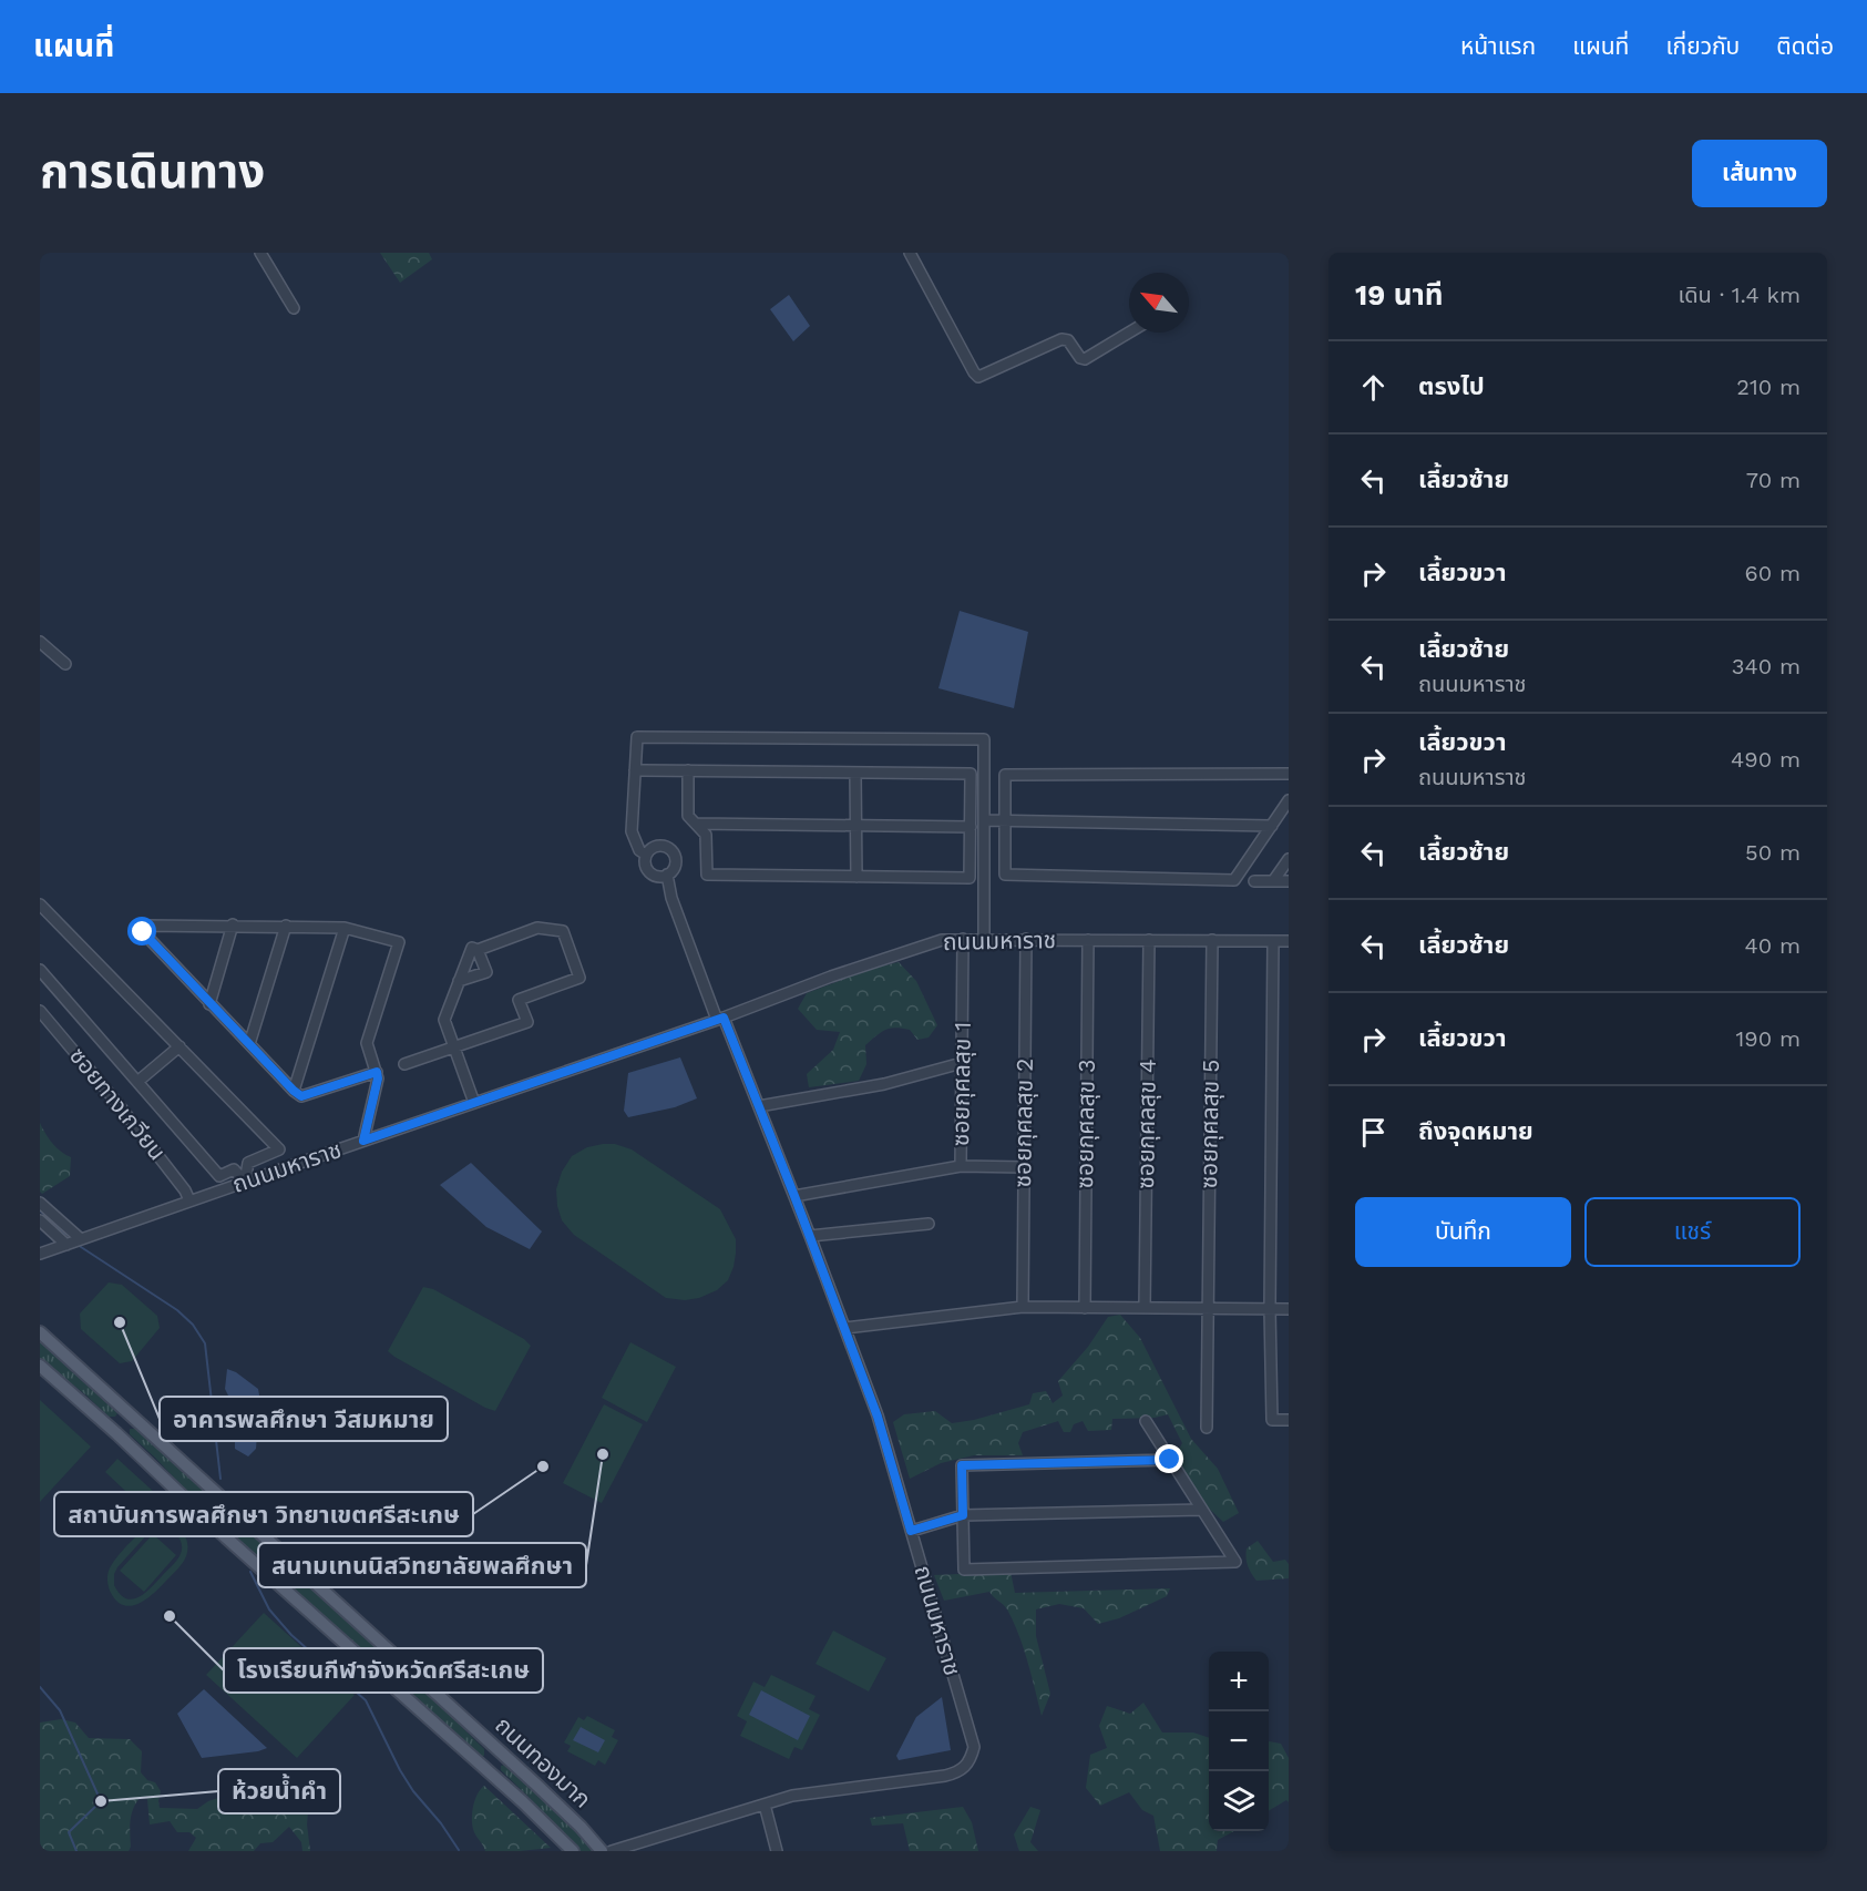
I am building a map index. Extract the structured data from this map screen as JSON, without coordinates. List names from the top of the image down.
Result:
{
  "streets": {
    "main road": ["ถนนทองมาก"],
    "street": [
      "ถนนมหาราช",
      "ซอยกุศลสุข 1",
      "ซอยทางเกวียน",
      "ซอยกุศลสุข 2",
      "ซอยกุศลสุข 3",
      "ซอยกุศลสุข 4",
      "ซอยกุศลสุข 5"
    ]
  },
  "crossings": [
    ["ถนนมหาราช", "ซอยกุศลสุข 1"],
    ["ถนนมหาราช", "ซอยทางเกวียน"],
    ["ถนนมหาราช", "ซอยกุศลสุข 2"],
    ["ถนนมหาราช", "ซอยกุศลสุข 3"],
    ["ถนนมหาราช", "ซอยกุศลสุข 4"],
    ["ถนนมหาราช", "ซอยกุศลสุข 5"],
    ["ซอยกุศลสุข 1", "ซอยกุศลสุข 2"]
  ],
  "places": [
    "อาคารพลศึกษา วีสมหมาย",
    "สนามเทนนิสวิทยาลัยพลศึกษา",
    "สถาบันการพลศึกษา วิทยาเขตศรีสะเกษ",
    "โรงเรียนกีฬาจังหวัดศรีสะเกษ",
    "ห้วยน้ำคำ"
  ],
  "north": "top left",
  "page": {
    "header": "แผนที่",
    "nav": [
      "หน้าแรก",
      "แผนที่",
      "เกี่ยวกับ",
      "ติดต่อ"
    ],
    "title": "การเดินทาง",
    "buttons": [
      "เส้นทาง",
      ["บันทึก", "แชร์"]
    ],
    "heading": ["19 นาที", "เดิน · 1.4 km"],
    "list": [
      ["ตรงไป", "210 m"],
      ["เลี้ยวซ้าย", "70 m"],
      ["เลี้ยวขวา", "60 m"],
      ["เลี้ยวซ้าย", "ถนนมหาราช", "340 m"],
      ["เลี้ยวขวา", "ถนนมหาราช", "490 m"],
      ["เลี้ยวซ้าย", "50 m"],
      ["เลี้ยวซ้าย", "40 m"],
      ["เลี้ยวขวา", "190 m"],
      "ถึงจุดหมาย"
    ],
    "map_buttons": ["+", "−"]
  }
}
